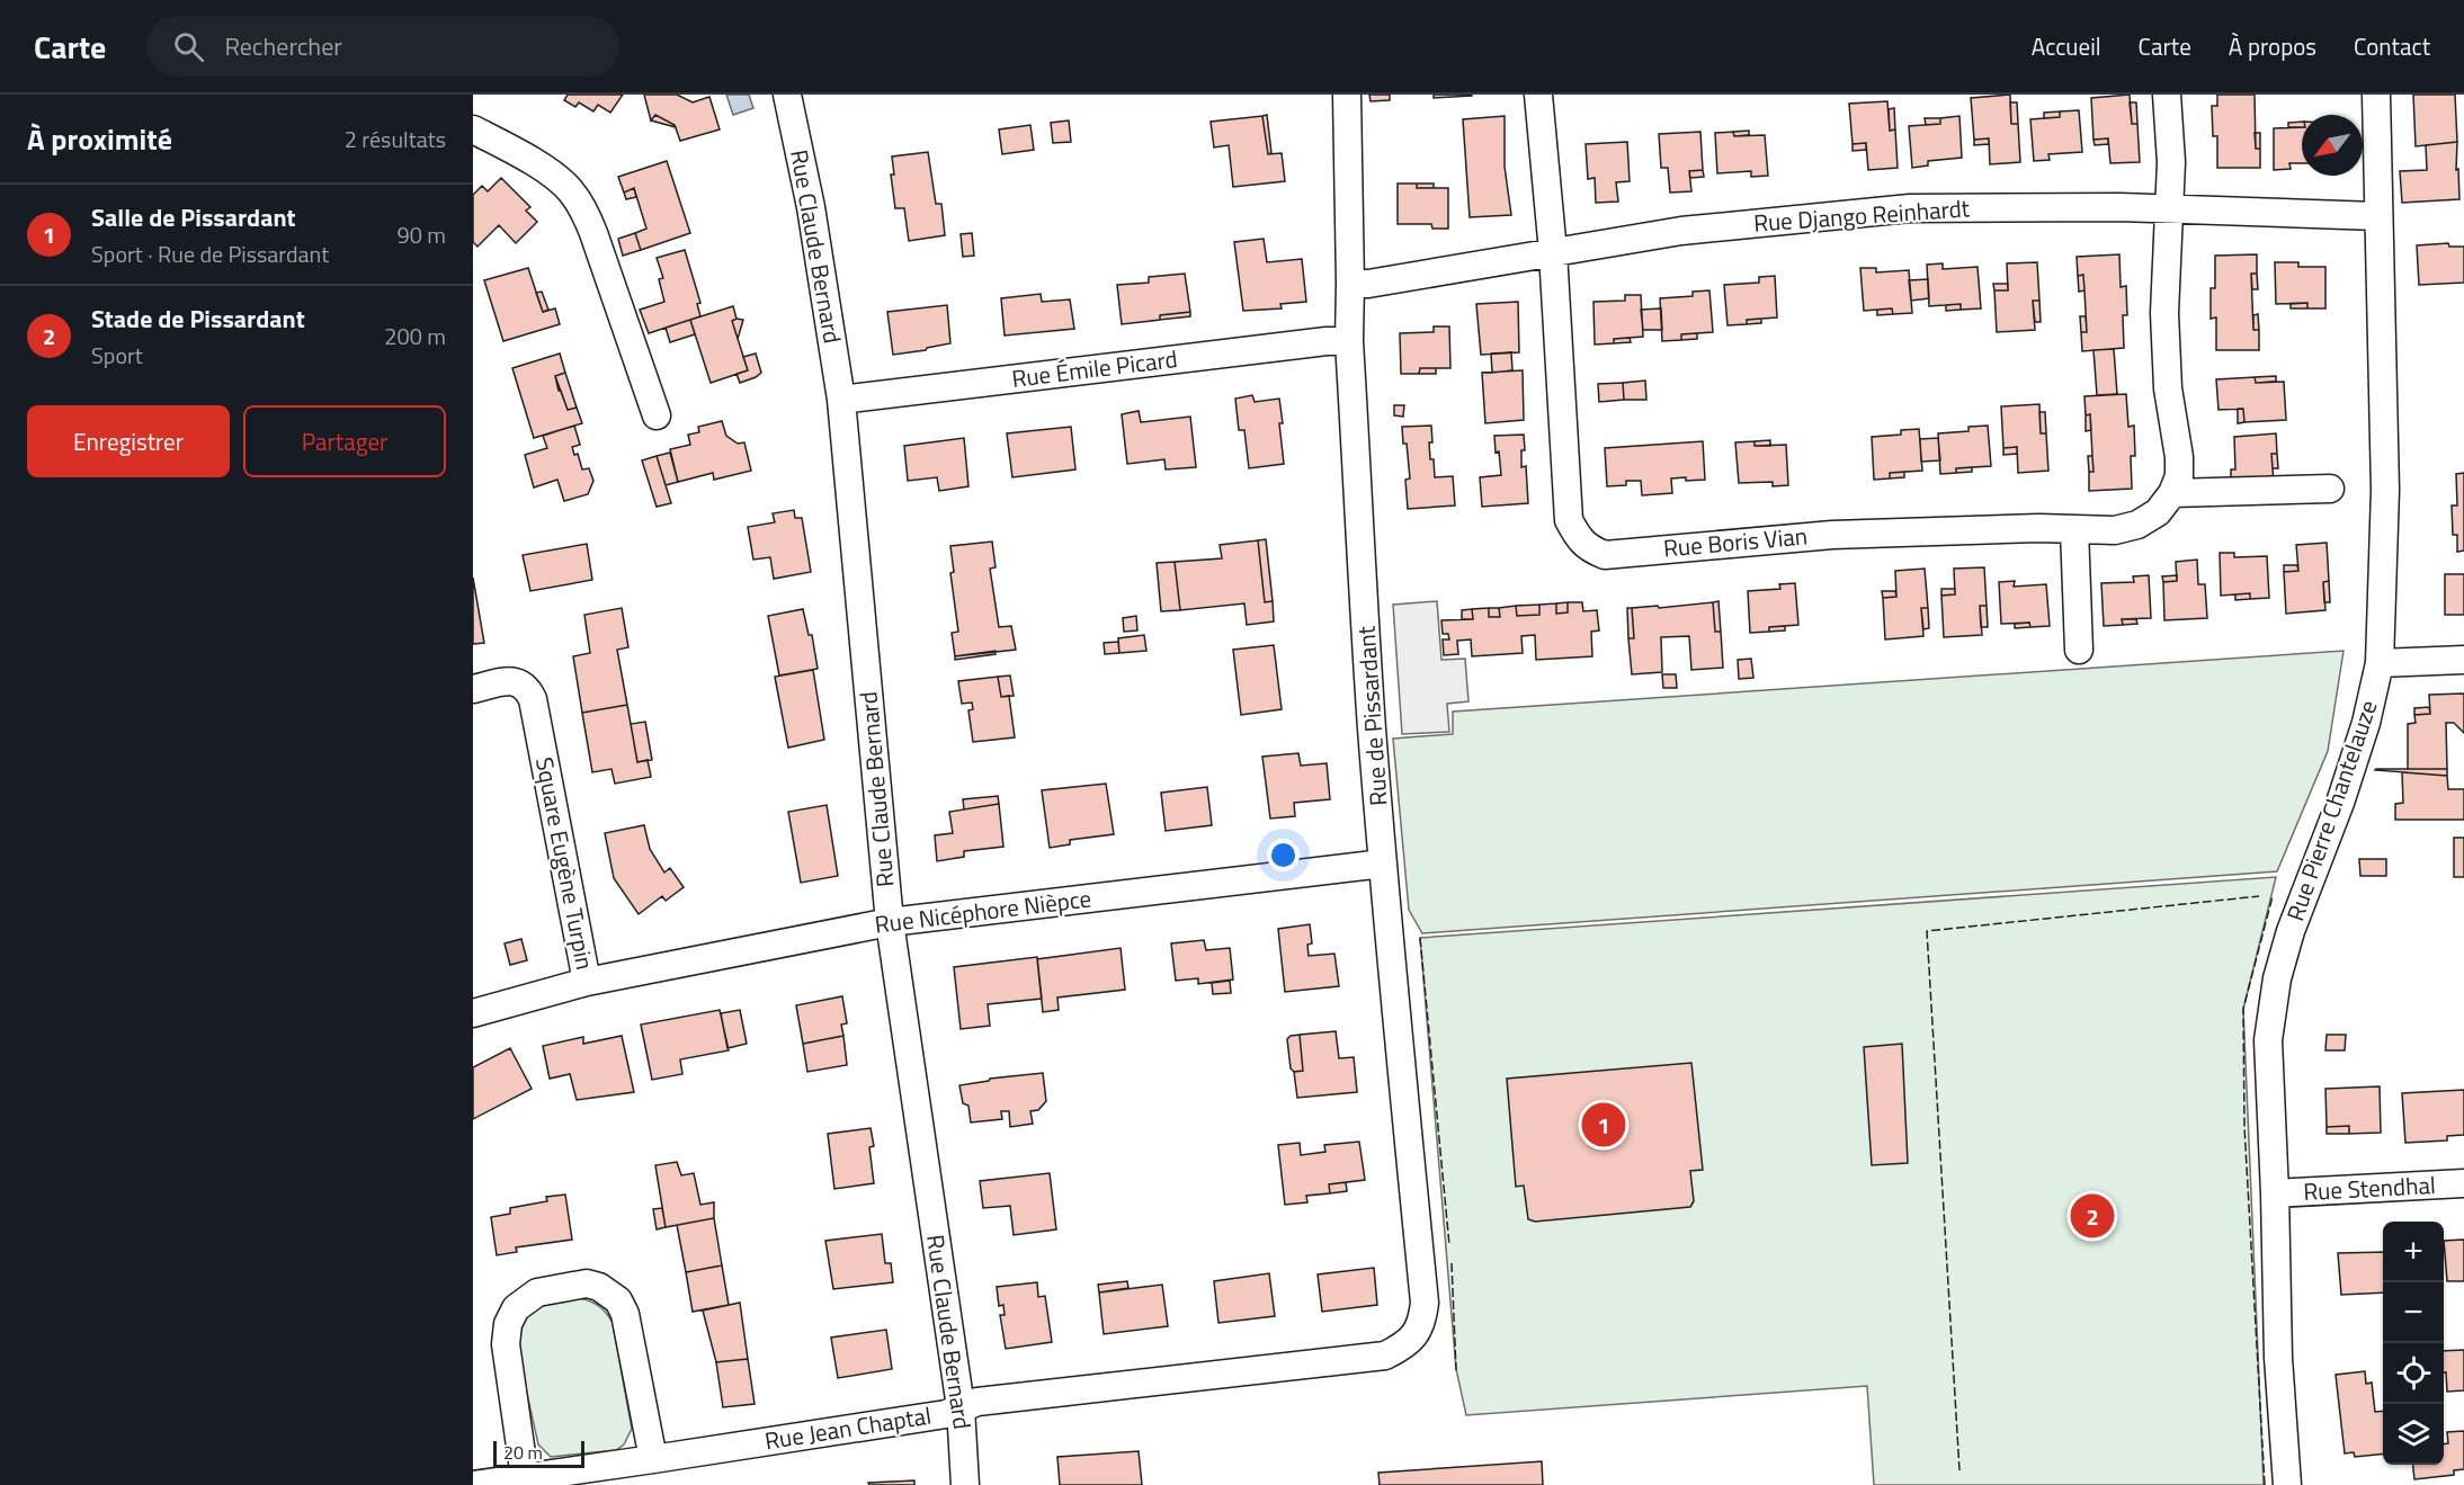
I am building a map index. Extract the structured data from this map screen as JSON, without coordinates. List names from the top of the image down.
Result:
{
  "streets": {
    "street": [
      "Rue Django Reinhardt",
      "Rue Claude Bernard",
      "Rue Émile Picard",
      "Rue Boris Vian",
      "Rue de Pissardant",
      "Rue Pierre Chantelauze",
      "Square Eugène Turpin",
      "Rue Nicéphore Nièpce",
      "Rue Stendhal",
      "Rue Jean Chaptal"
    ]
  },
  "crossings": [
    ["Rue Django Reinhardt", "Rue Boris Vian"],
    ["Rue Django Reinhardt", "Rue de Pissardant"],
    ["Rue Django Reinhardt", "Rue Pierre Chantelauze"],
    ["Rue Claude Bernard", "Rue Émile Picard"],
    ["Rue Claude Bernard", "Rue Nicéphore Nièpce"],
    ["Rue Claude Bernard", "Rue Jean Chaptal"],
    ["Rue Émile Picard", "Rue de Pissardant"],
    ["Rue de Pissardant", "Rue Nicéphore Nièpce"],
    ["Rue de Pissardant", "Rue Jean Chaptal"],
    ["Rue Pierre Chantelauze", "Rue Stendhal"],
    ["Square Eugène Turpin", "Rue Nicéphore Nièpce"]
  ],
  "scale_bar": "20 m",
  "north": "bottom left",
  "page": {
    "header": "Carte",
    "search": "Rechercher",
    "nav": [
      "Accueil",
      "Carte",
      "À propos",
      "Contact"
    ],
    "heading": ["À proximité", "2 résultats"],
    "list": [
      {
        "mark": "1",
        "name": "Salle de Pissardant",
        "note": "Sport · Rue de Pissardant",
        "value": "90 m"
      },
      {
        "mark": "2",
        "name": "Stade de Pissardant",
        "note": "Sport",
        "value": "200 m"
      }
    ],
    "buttons": ["Enregistrer", "Partager"],
    "pins": ["1", "2"],
    "map_buttons": ["+", "−"],
    "scale": "20 m"
  }
}
